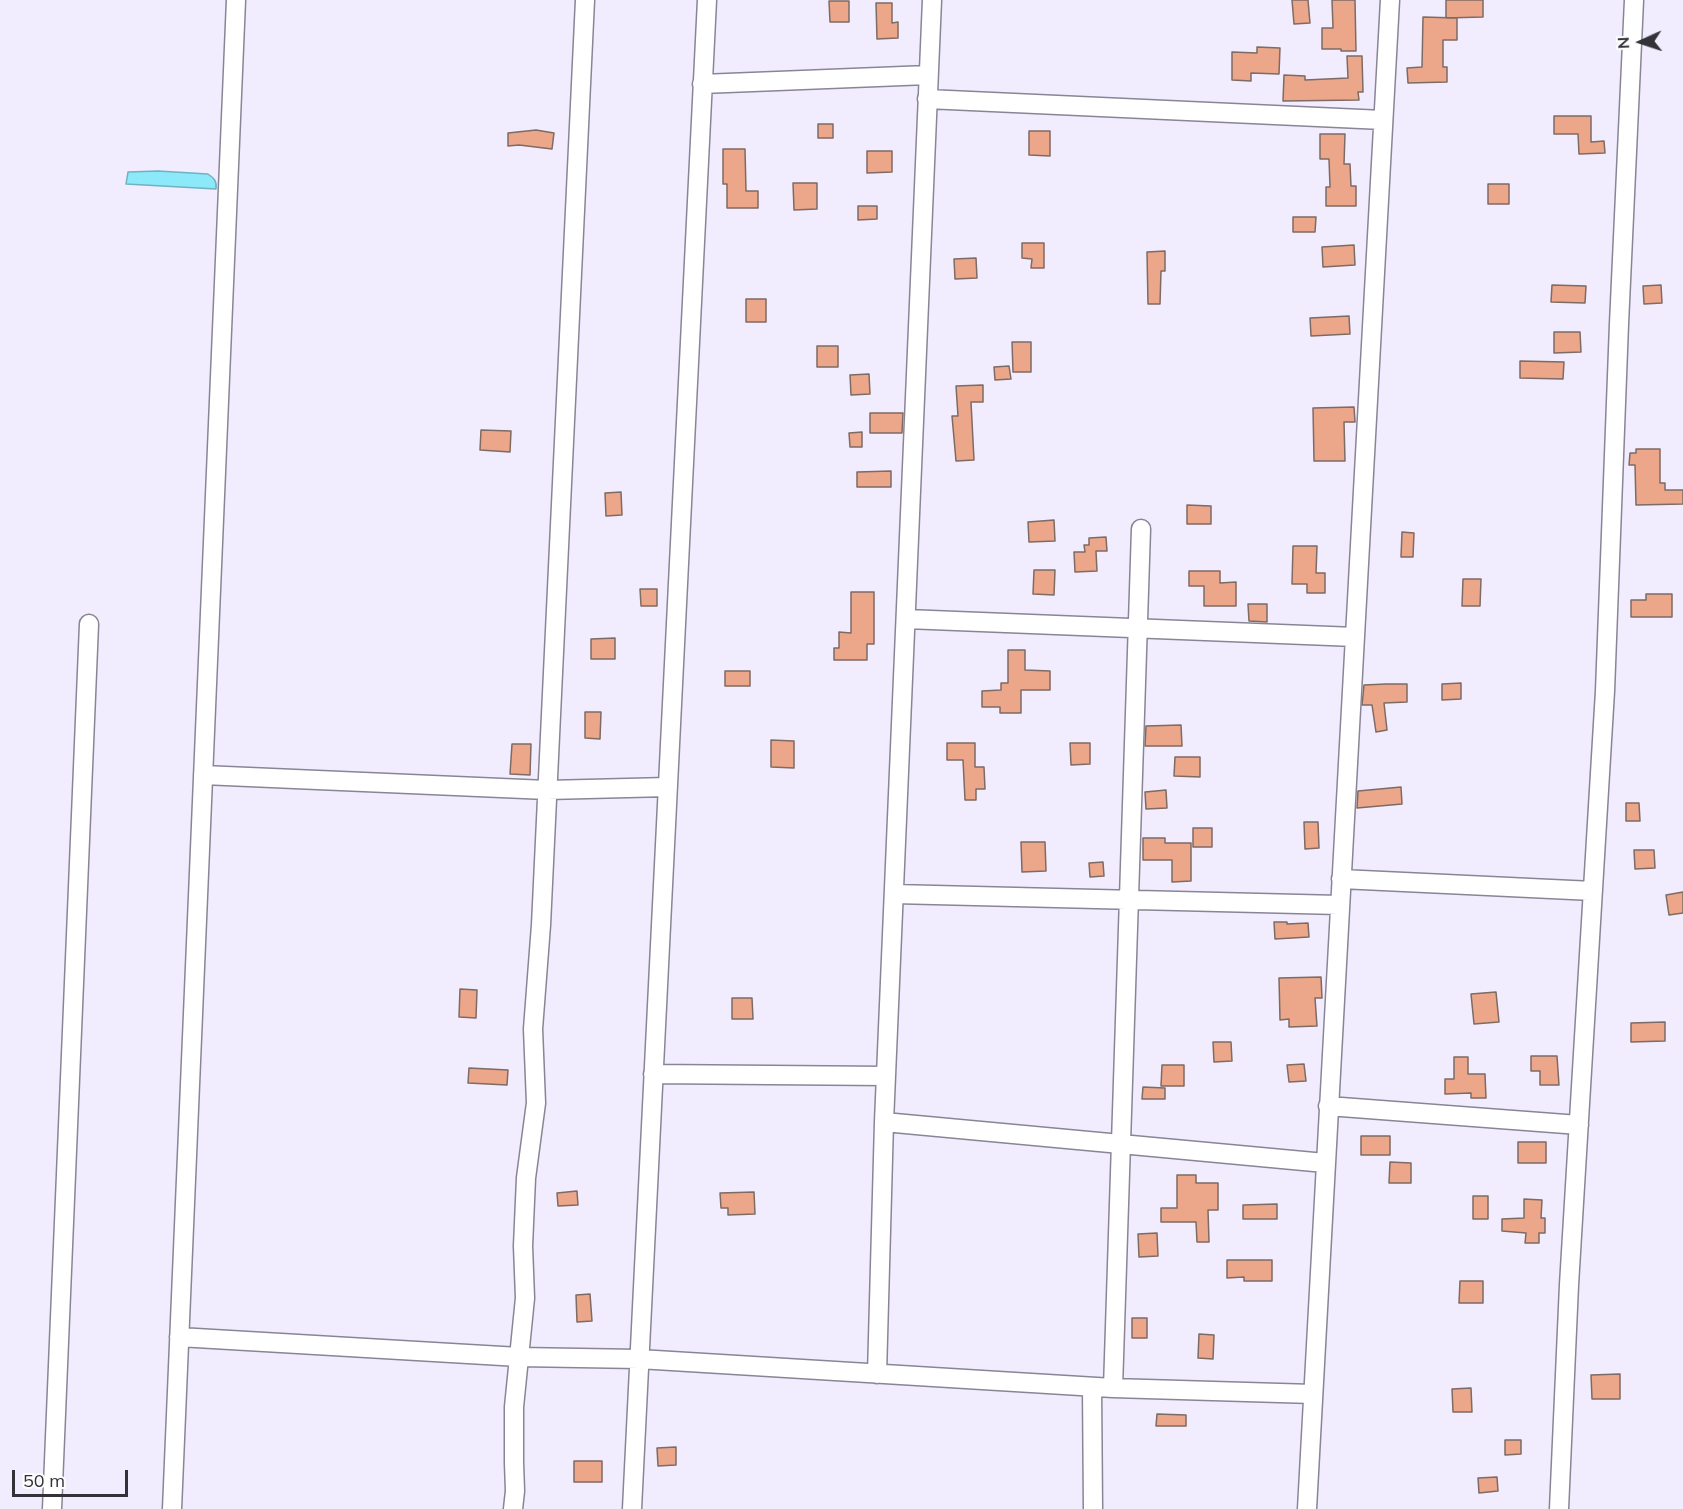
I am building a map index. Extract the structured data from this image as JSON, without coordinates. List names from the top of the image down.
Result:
{
  "scale_bar": "50 m",
  "north": "left"
}
